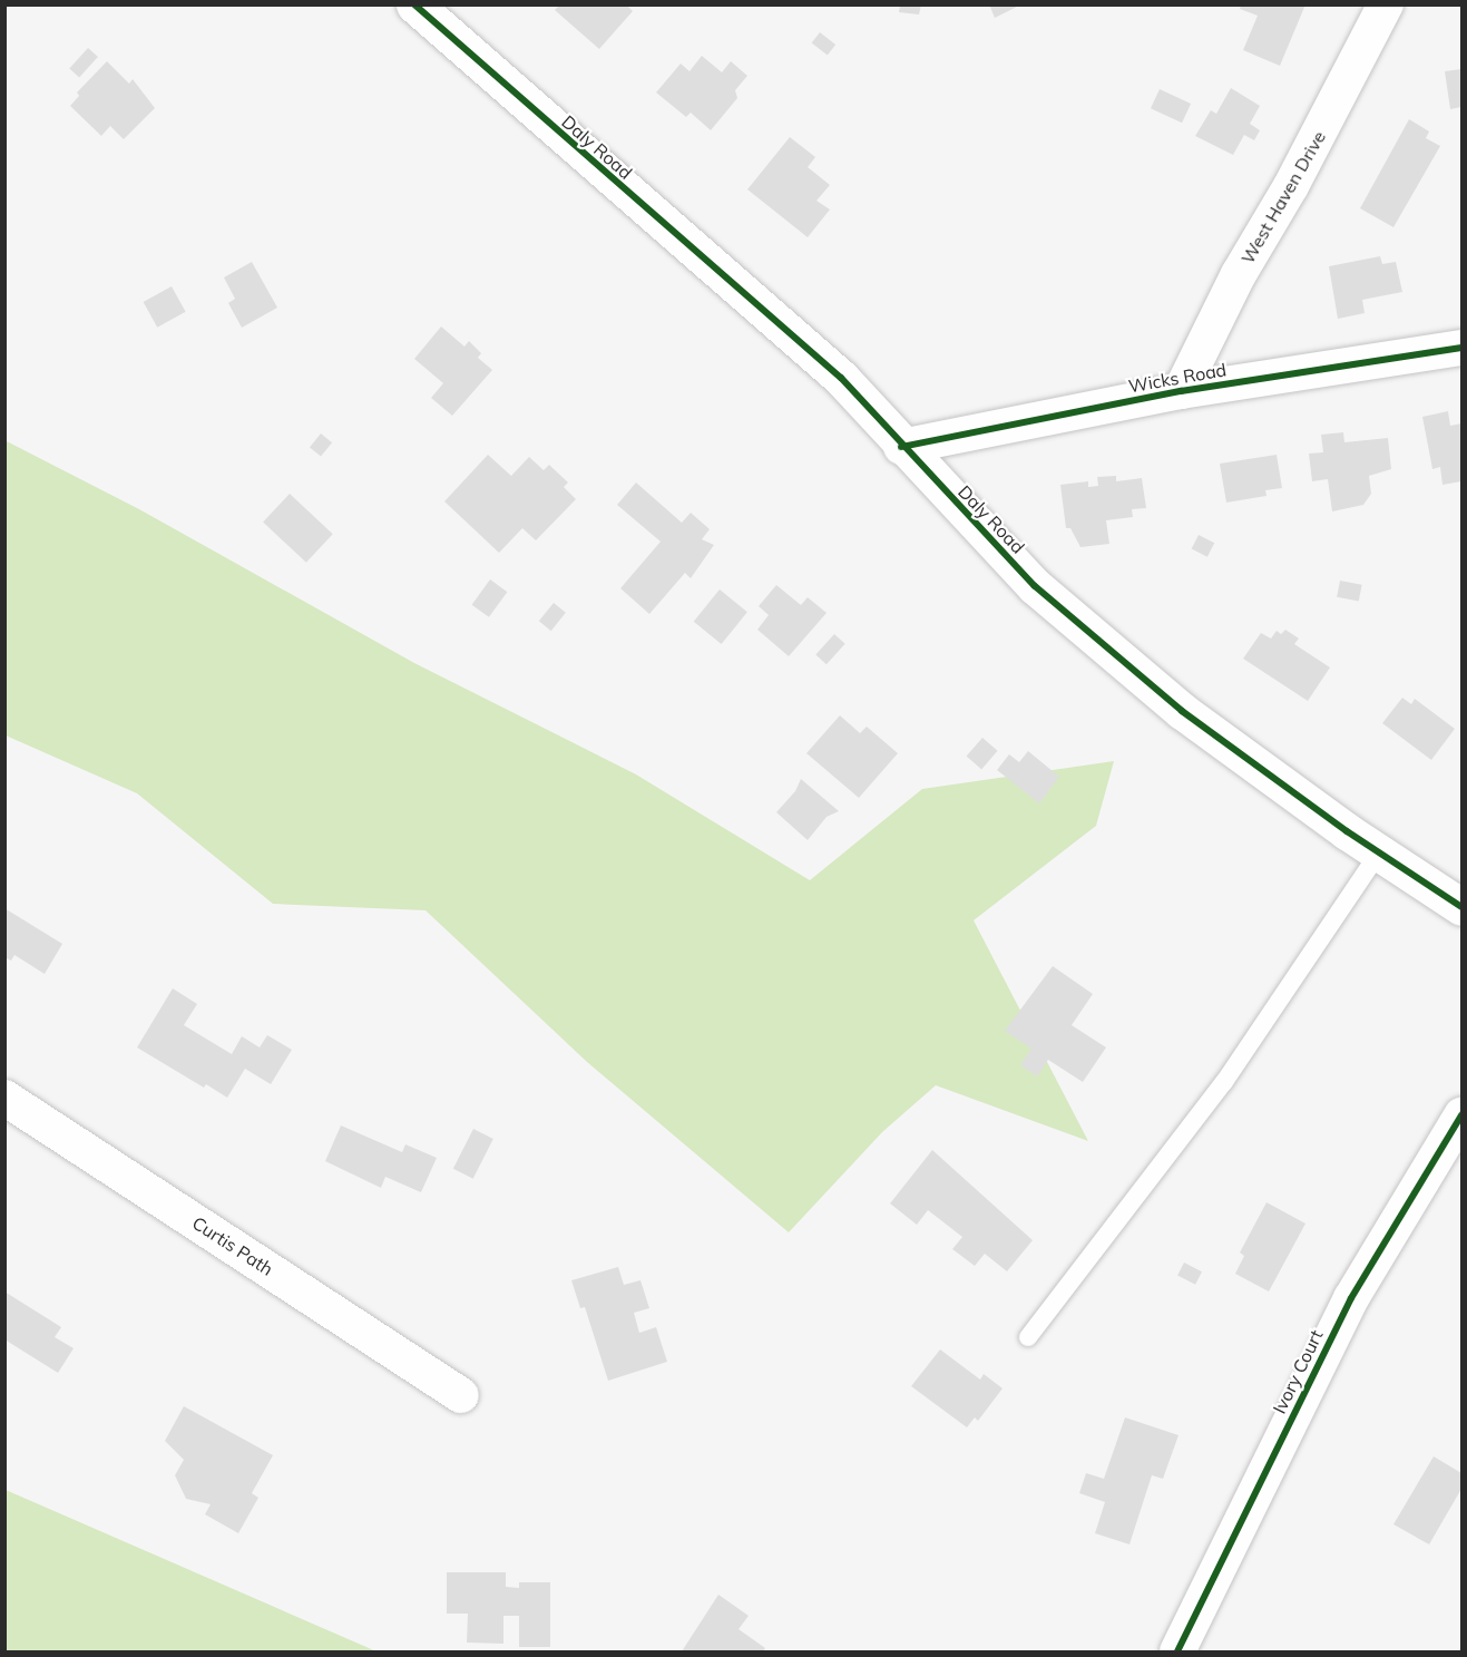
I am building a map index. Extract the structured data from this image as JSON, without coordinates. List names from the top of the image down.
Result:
{
  "streets": {
    "street": [
      "Daly Road",
      "West Haven Drive",
      "Wicks Road",
      "Curtis Path",
      "Ivory Court"
    ]
  },
  "crossings": [
    ["Daly Road", "Wicks Road"],
    ["West Haven Drive", "Wicks Road"]
  ]
}
